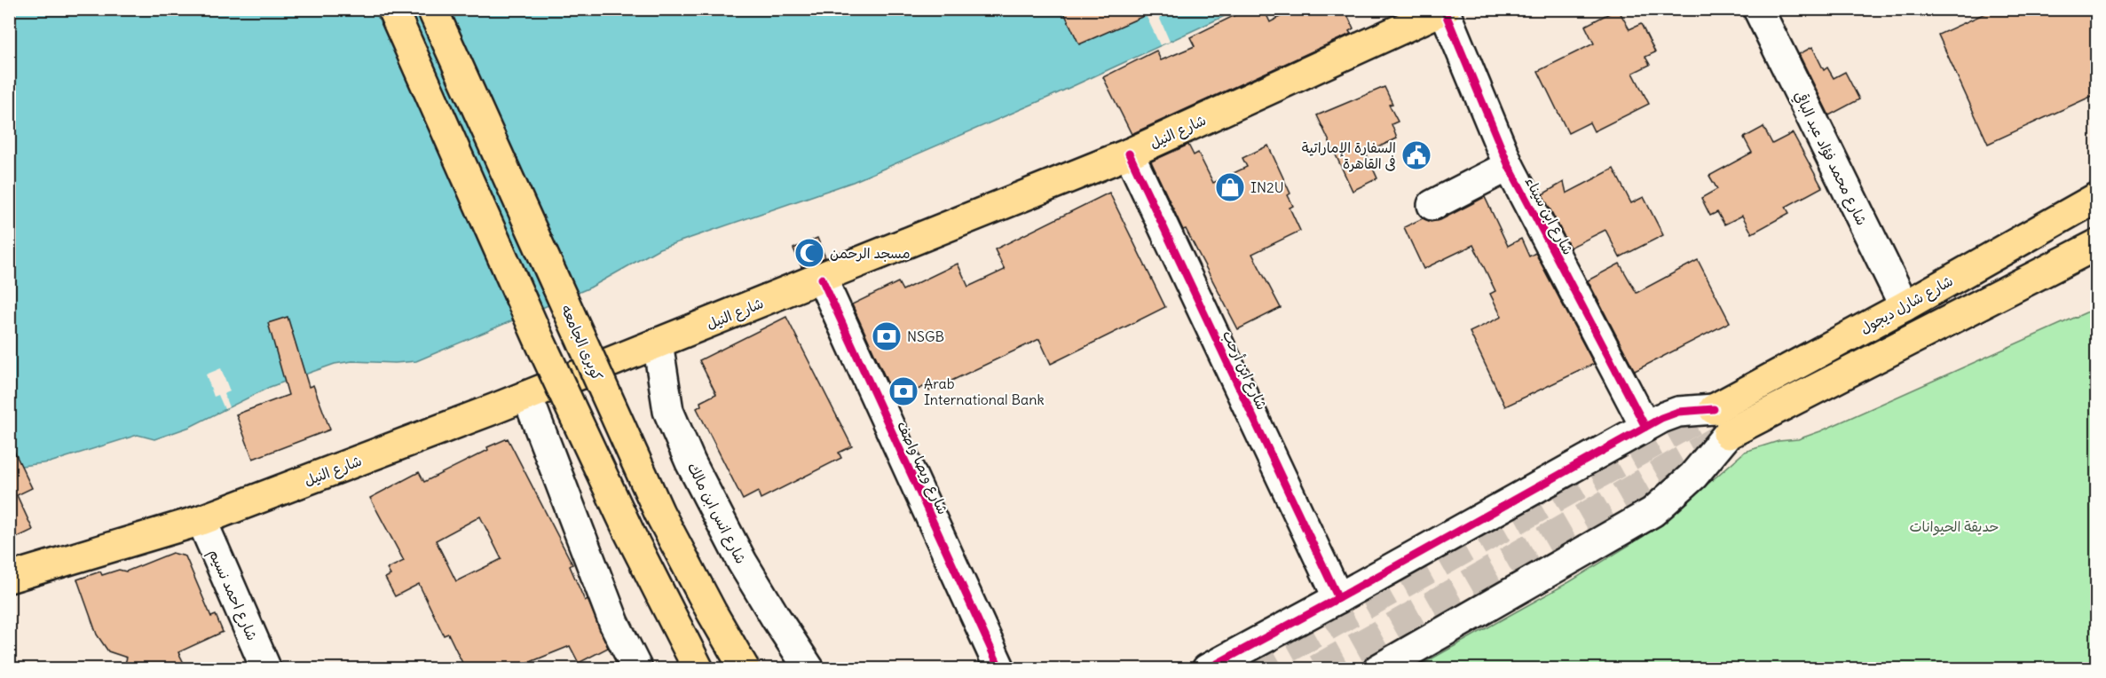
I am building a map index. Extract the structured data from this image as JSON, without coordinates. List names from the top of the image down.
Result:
{
  "streets": {
    "main road": ["شارع النيل", "شارع شارل ديجول", "كوبرى الجامعه"],
    "street": [
      "شارع محمد فؤاد عبد الباقي",
      "شارع ابن سيناء",
      "شارع ابن أرحب",
      "شارع ويصا واصف",
      "شارع انس ابن مالك",
      "شارع احمد نسيم"
    ]
  },
  "crossings": [
    ["شارع النيل", "شارع ابن سيناء"],
    ["شارع النيل", "شارع ابن أرحب"],
    ["شارع النيل", "شارع ويصا واصف"],
    ["شارع النيل", "شارع انس ابن مالك"],
    ["شارع النيل", "شارع احمد نسيم"],
    ["شارع محمد فؤاد عبد الباقي", "شارع شارل ديجول"]
  ],
  "parks": ["حديقة الحيوانات"],
  "places": {
    "public building": ["السفارة الإماراتية فى القاهرة"],
    "shop": ["IN2U"],
    "mosque": ["مسجد الرحمن"],
    "bank": ["NSGB", "Arab International Bank"]
  }
}
